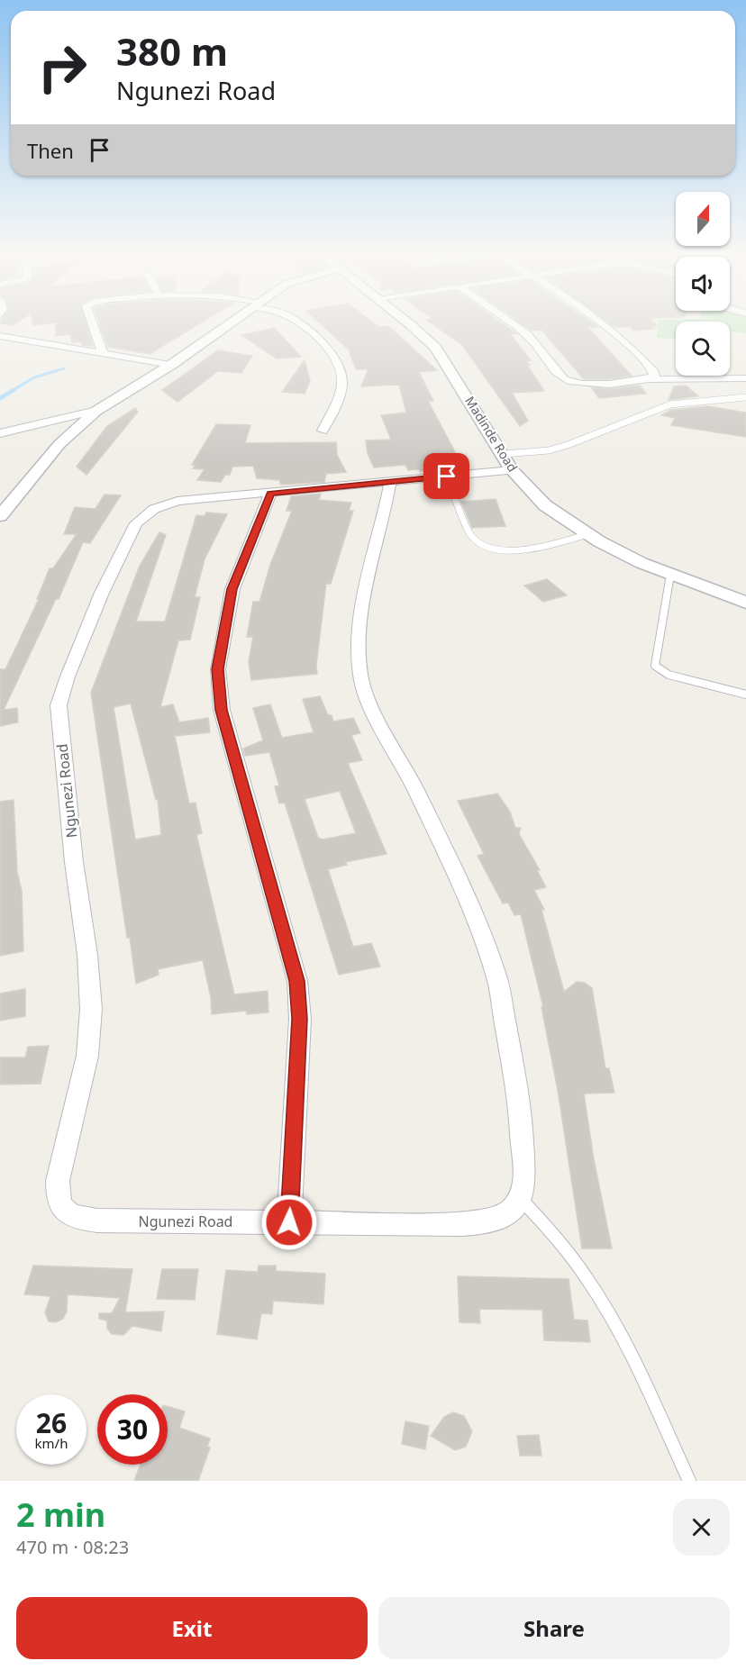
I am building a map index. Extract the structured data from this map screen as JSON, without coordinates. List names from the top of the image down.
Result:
{
  "streets": {
    "street": ["Madinde Road", "Ngunezi Road"]
  },
  "crossings": [
    ["Madinde Road", "Ngunezi Road"]
  ],
  "north": "top",
  "page": {
    "turn": ["380 m", "Ngunezi Road"],
    "then": "Then",
    "speed": "26 km/h",
    "limit": "30",
    "heading": ["2 min", "470 m · 08:23"],
    "buttons": ["Exit", "Share"]
  }
}
